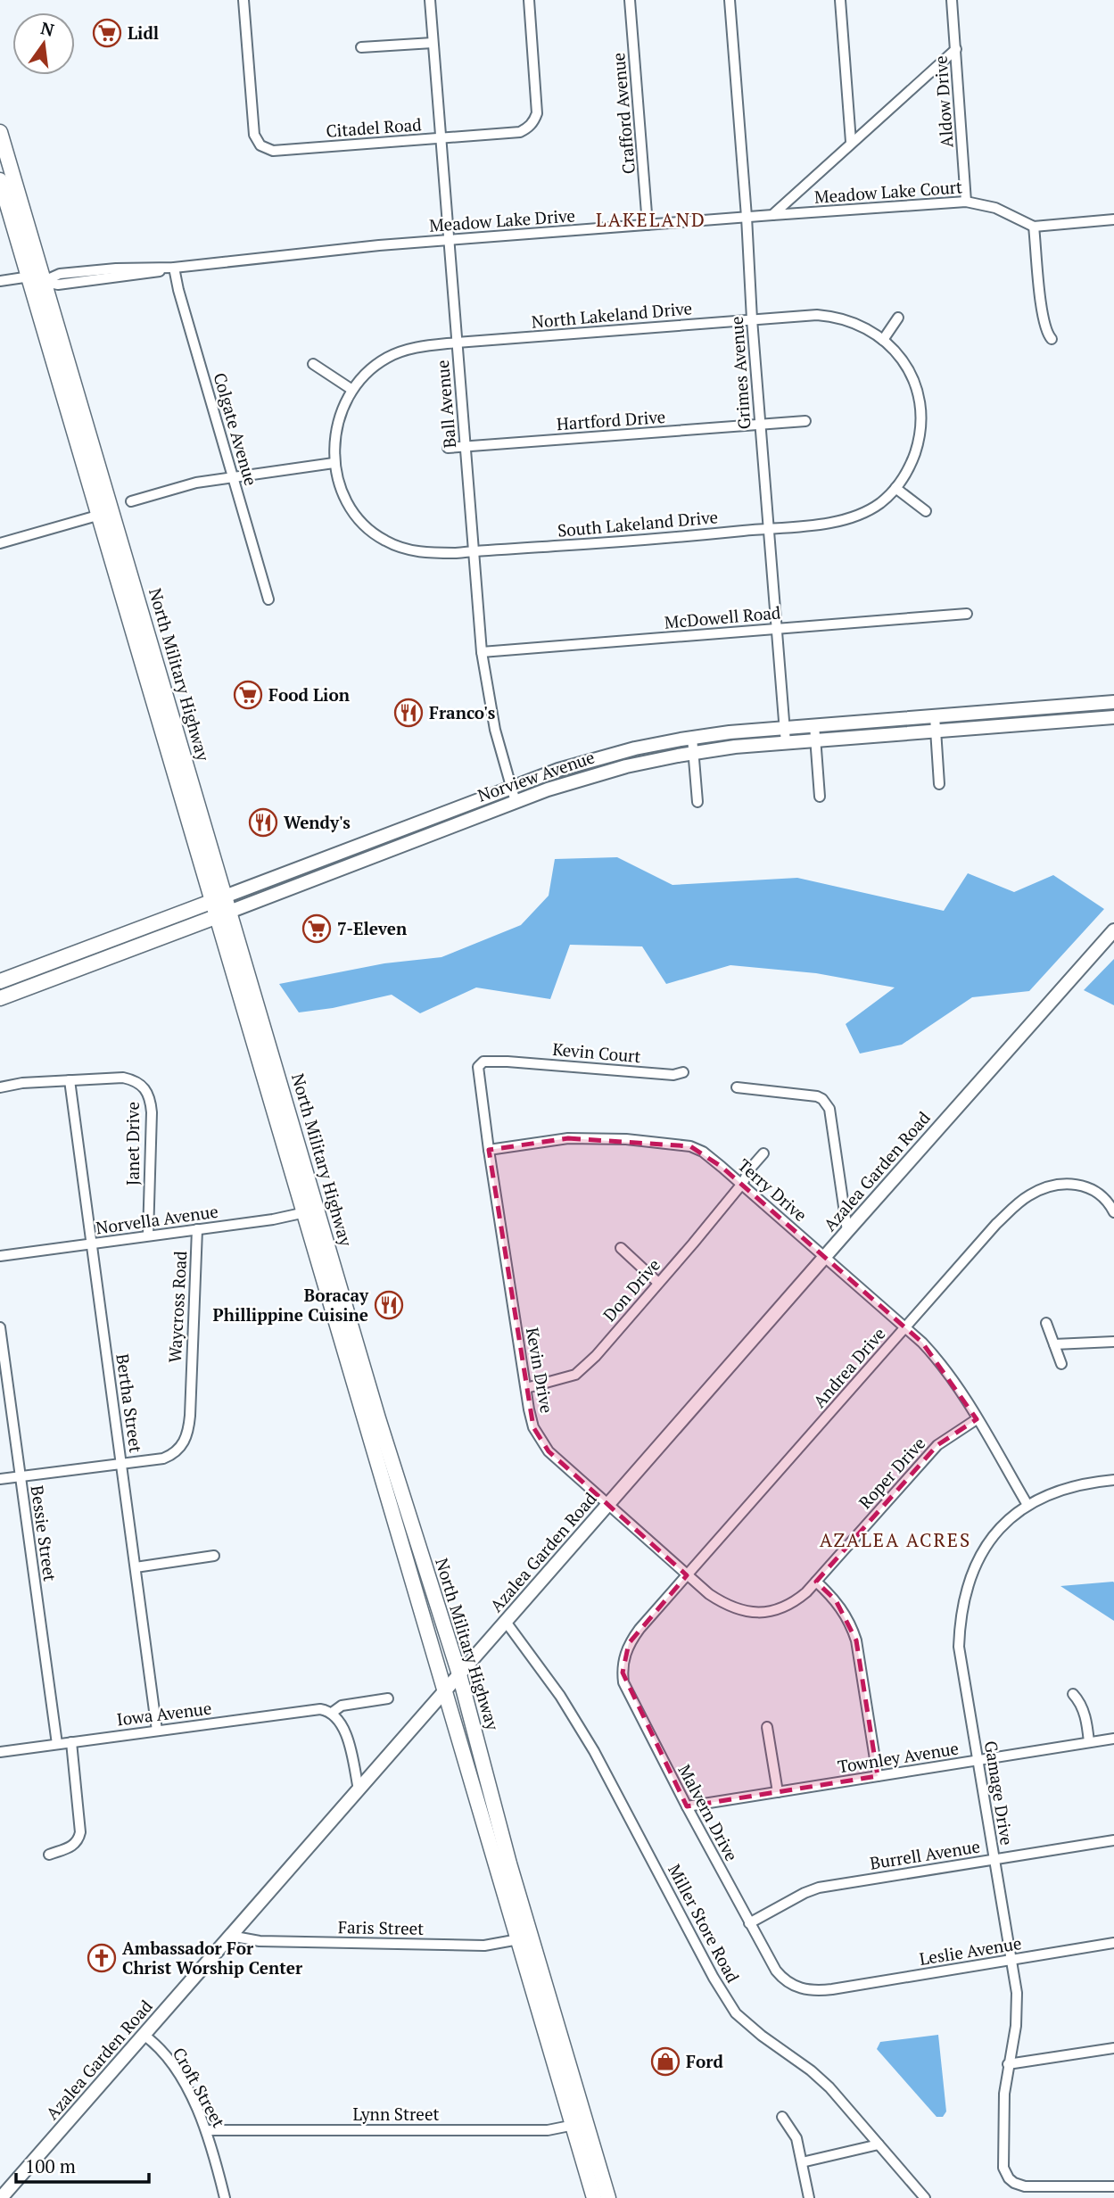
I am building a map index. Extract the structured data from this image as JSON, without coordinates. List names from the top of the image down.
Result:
{
  "streets": {
    "main road": ["North Military Highway", "Norview Avenue", "Azalea Garden Road"],
    "street": [
      "Aldow Drive",
      "Crafford Avenue",
      "Citadel Road",
      "Meadow Lake Court",
      "Meadow Lake Drive",
      "North Lakeland Drive",
      "Grimes Avenue",
      "Ball Avenue",
      "Hartford Drive",
      "Colgate Avenue",
      "South Lakeland Drive",
      "McDowell Road",
      "Kevin Court",
      "Janet Drive",
      "Terry Drive",
      "Norvella Avenue",
      "Don Drive",
      "Waycross Road",
      "Andrea Drive",
      "Kevin Drive",
      "Bertha Street",
      "Roper Drive",
      "Bessie Street",
      "Iowa Avenue",
      "Townley Avenue",
      "Gamage Drive",
      "Malvern Drive",
      "Burrell Avenue",
      "Miller Store Road",
      "Faris Street",
      "Leslie Avenue",
      "Croft Street",
      "Lynn Street"
    ]
  },
  "crossings": [
    ["Aldow Drive", "Meadow Lake Court"],
    ["Crafford Avenue", "Meadow Lake Drive"],
    ["Citadel Road", "Ball Avenue"],
    ["Meadow Lake Court", "Meadow Lake Drive"],
    ["Meadow Lake Drive", "Grimes Avenue"],
    ["Meadow Lake Drive", "Ball Avenue"],
    ["Meadow Lake Drive", "Colgate Avenue"],
    ["Meadow Lake Drive", "North Military Highway"],
    ["North Lakeland Drive", "Grimes Avenue"],
    ["North Lakeland Drive", "Ball Avenue"],
    ["North Lakeland Drive", "South Lakeland Drive"],
    ["Grimes Avenue", "Hartford Drive"],
    ["Grimes Avenue", "South Lakeland Drive"],
    ["Grimes Avenue", "McDowell Road"],
    ["Grimes Avenue", "Norview Avenue"],
    ["Ball Avenue", "Hartford Drive"],
    ["Ball Avenue", "South Lakeland Drive"],
    ["Ball Avenue", "McDowell Road"],
    ["Ball Avenue", "Norview Avenue"],
    ["North Military Highway", "Norview Avenue"],
    ["North Military Highway", "Azalea Garden Road"],
    ["North Military Highway", "Norvella Avenue"],
    ["North Military Highway", "Faris Street"],
    ["North Military Highway", "Lynn Street"],
    ["Kevin Court", "Kevin Drive"],
    ["Janet Drive", "Norvella Avenue"],
    ["Janet Drive", "Bertha Street"],
    ["Azalea Garden Road", "Terry Drive"],
    ["Azalea Garden Road", "Kevin Drive"],
    ["Azalea Garden Road", "Miller Store Road"],
    ["Azalea Garden Road", "Faris Street"],
    ["Azalea Garden Road", "Croft Street"],
    ["Terry Drive", "Don Drive"],
    ["Terry Drive", "Andrea Drive"],
    ["Terry Drive", "Kevin Drive"],
    ["Terry Drive", "Roper Drive"],
    ["Terry Drive", "Gamage Drive"],
    ["Norvella Avenue", "Waycross Road"],
    ["Norvella Avenue", "Bertha Street"],
    ["Don Drive", "Kevin Drive"],
    ["Waycross Road", "Bertha Street"],
    ["Waycross Road", "Bessie Street"],
    ["Andrea Drive", "Kevin Drive"],
    ["Andrea Drive", "Malvern Drive"],
    ["Kevin Drive", "Roper Drive"],
    ["Bertha Street", "Iowa Avenue"],
    ["Bessie Street", "Iowa Avenue"],
    ["Townley Avenue", "Gamage Drive"],
    ["Townley Avenue", "Malvern Drive"],
    ["Gamage Drive", "Burrell Avenue"],
    ["Gamage Drive", "Leslie Avenue"],
    ["Malvern Drive", "Burrell Avenue"],
    ["Malvern Drive", "Leslie Avenue"],
    ["Croft Street", "Lynn Street"]
  ],
  "districts": ["LAKELAND", "AZALEA ACRES"],
  "places": {
    "supermarket": ["Lidl", "Food Lion", "7-Eleven"],
    "restaurant": ["Franco's", "Wendy's", "Boracay Phillippine Cuisine"],
    "church": ["Ambassador For Christ Worship Center"],
    "shop": ["Ford"]
  },
  "scale_bar": "100 m",
  "north": "top"
}
